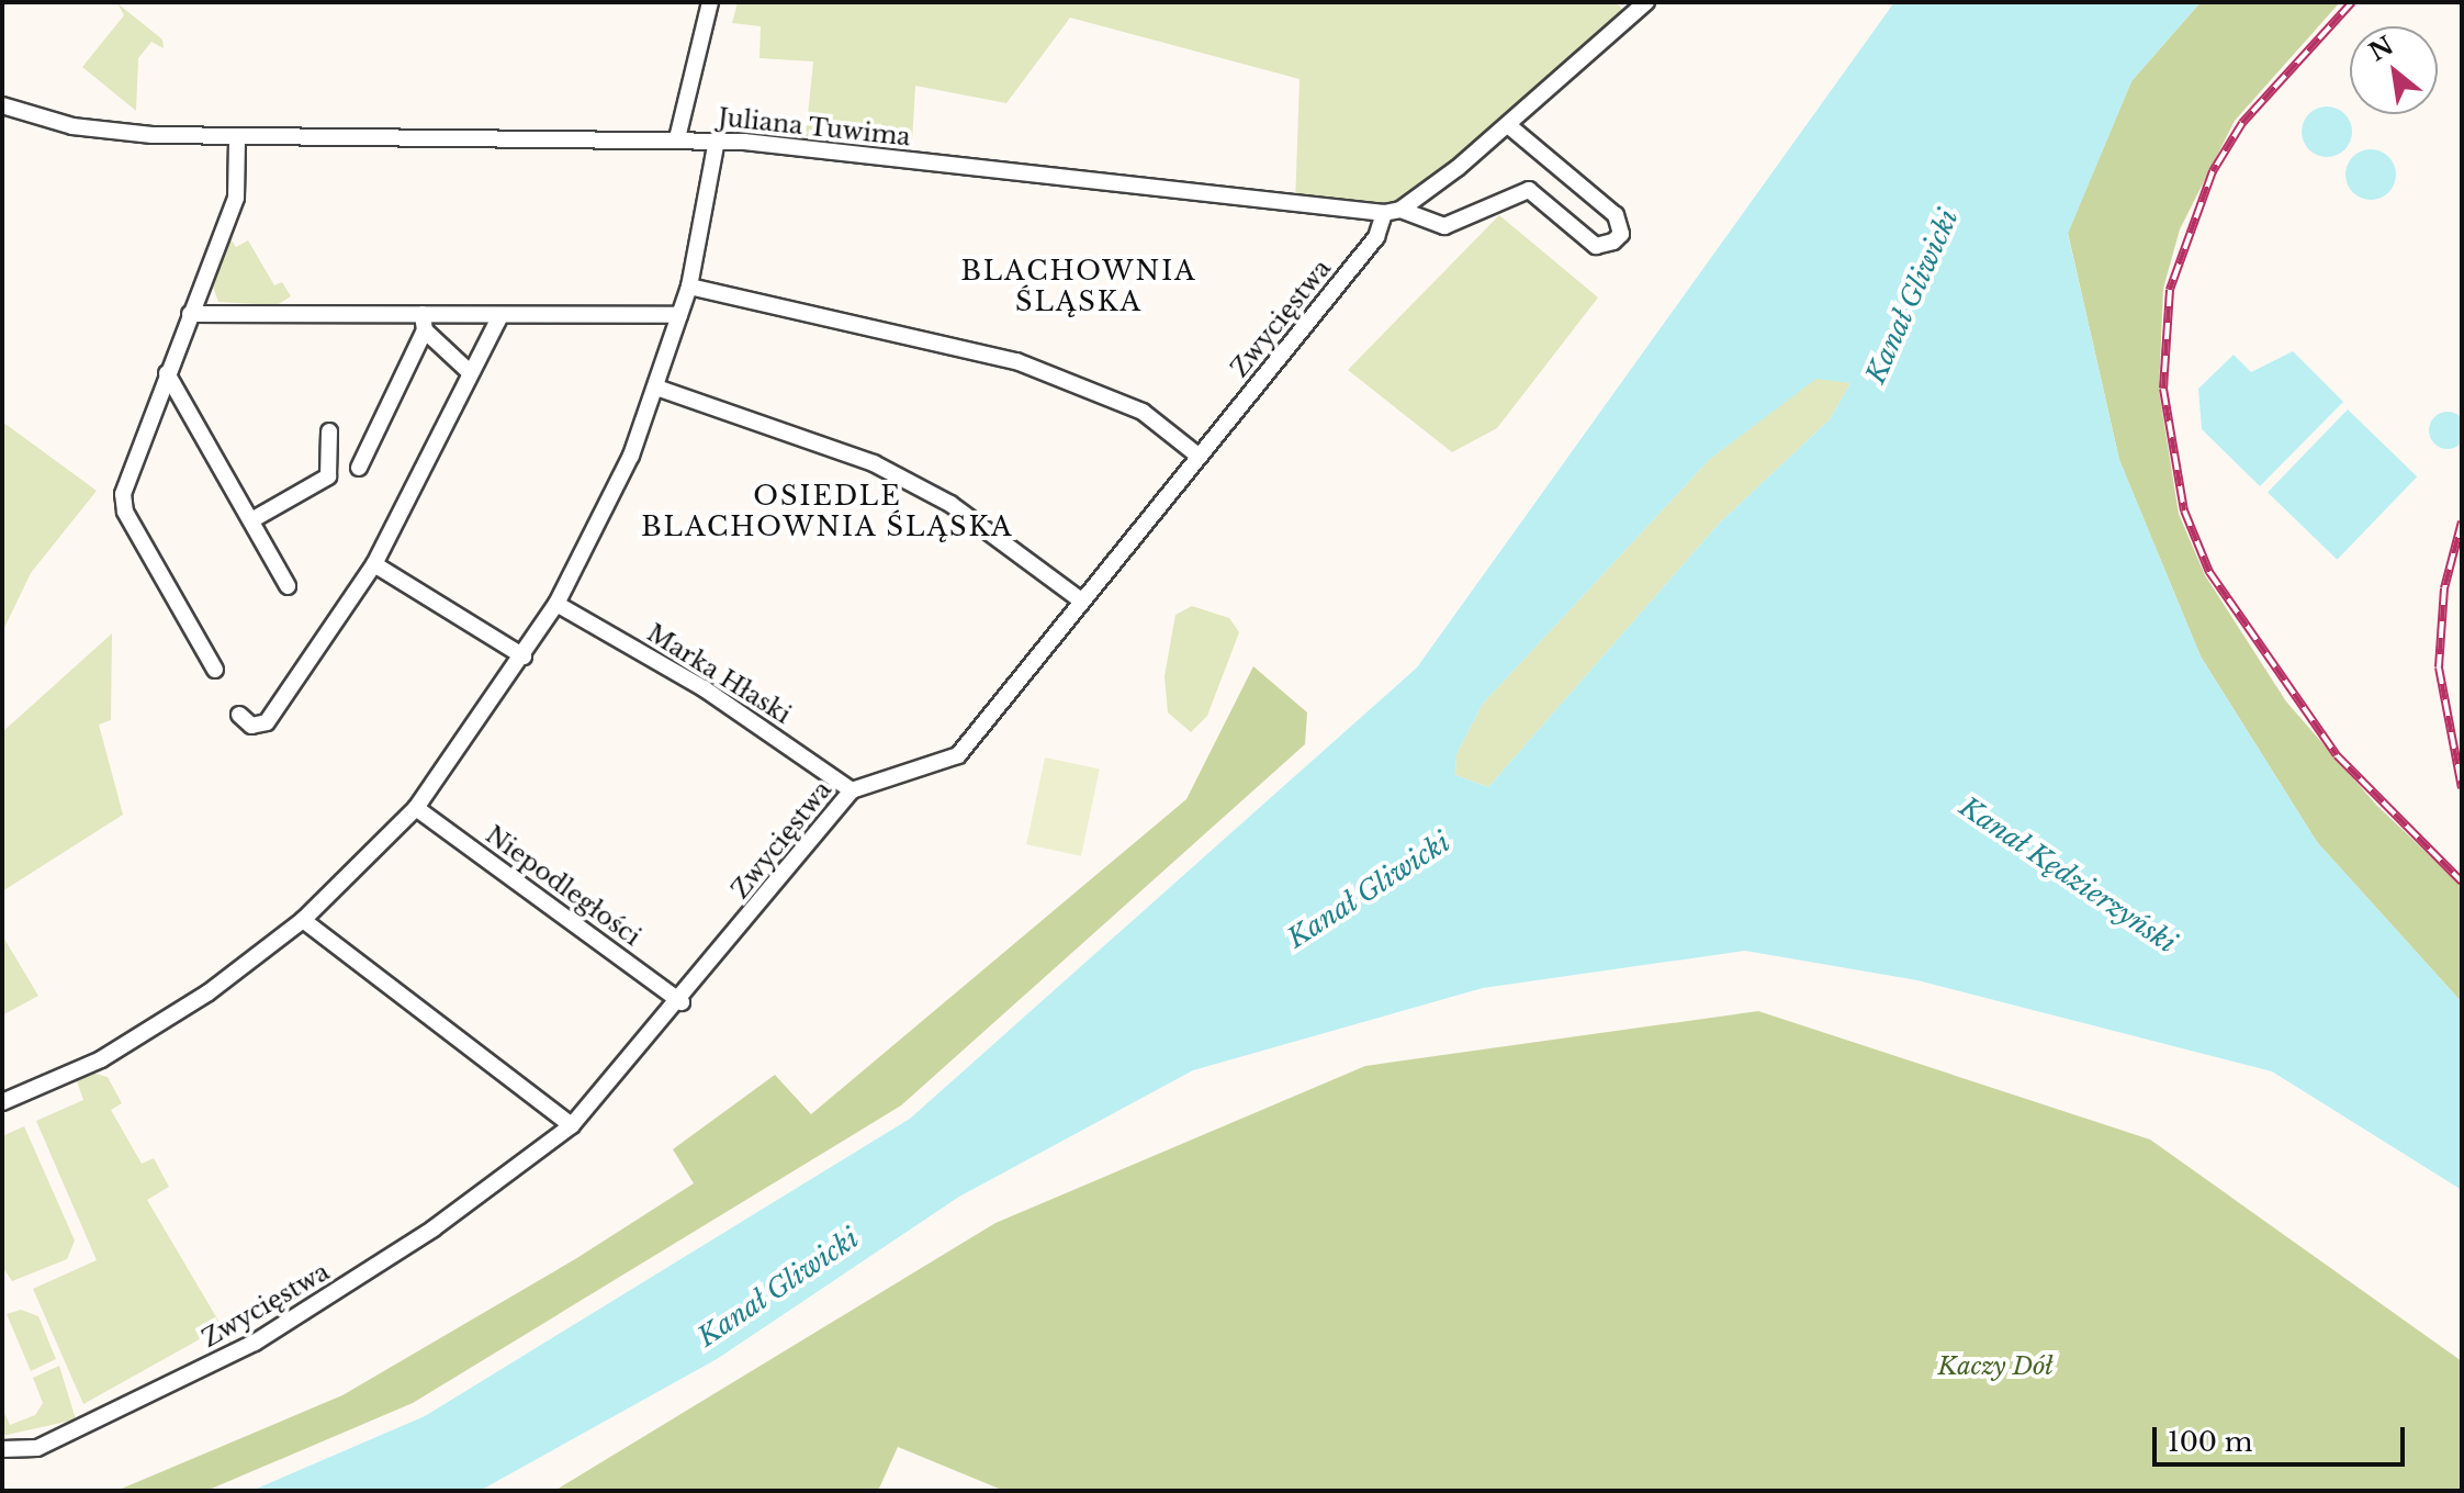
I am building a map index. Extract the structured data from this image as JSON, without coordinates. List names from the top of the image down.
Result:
{
  "streets": {
    "street": [
      "Juliana Tuwima",
      "Zwycięstwa",
      "Marka Hłaski",
      "Niepodległości"
    ]
  },
  "crossings": [
    ["Juliana Tuwima", "Zwycięstwa"],
    ["Zwycięstwa", "Marka Hłaski"],
    ["Zwycięstwa", "Niepodległości"]
  ],
  "districts": ["BLACHOWNIA ŚLĄSKA", "OSIEDLE BLACHOWNIA ŚLĄSKA"],
  "water": ["Kanał Gliwicki", "Kanał Kędzierzyński"],
  "parks": ["Kaczy Dół"],
  "scale_bar": "100 m",
  "north": "top left"
}
